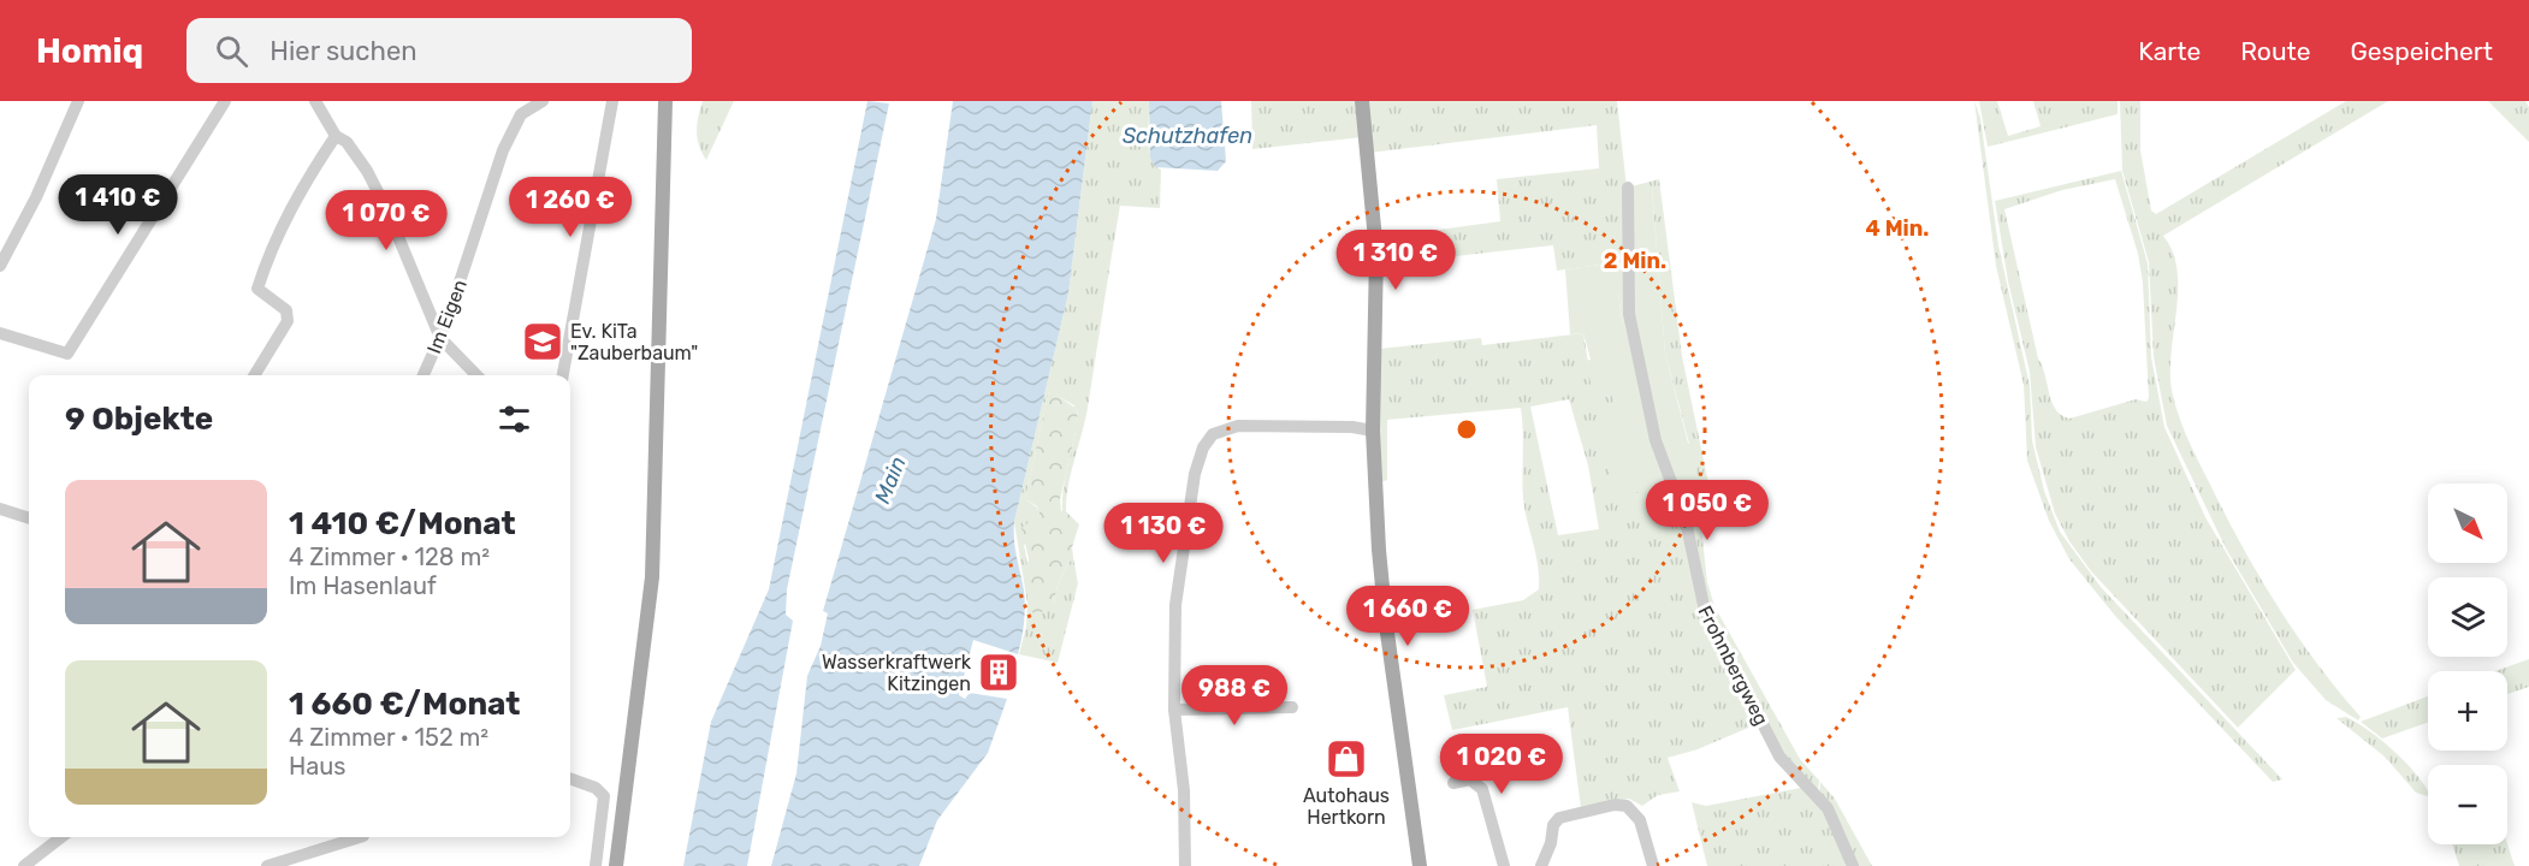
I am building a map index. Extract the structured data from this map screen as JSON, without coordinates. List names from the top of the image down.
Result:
{
  "streets": {
    "street": ["Im Eigen", "Frohnbergweg"]
  },
  "water": ["Schutzhafen", "Main"],
  "places": {
    "school or university": ["Ev. KiTa \"Zauberbaum\""],
    "building": ["Wasserkraftwerk Kitzingen"],
    "shop": ["Autohaus Hertkorn"]
  },
  "north": "bottom right",
  "page": {
    "header": "Homiq",
    "search": "Hier suchen",
    "nav": ["Karte", "Route", "Gespeichert"],
    "price": [
      "1 410 €",
      "1 260 €",
      "1 070 €",
      "1 310 €",
      "1 050 €",
      "1 130 €",
      "1 660 €",
      "988 €",
      "1 020 €"
    ],
    "heading": "9 Objekte",
    "list": [
      {
        "name": "1 410 €/Monat",
        "note": "4 Zimmer · 128 m² · Im Hasenlauf"
      },
      {
        "name": "1 660 €/Monat",
        "note": "4 Zimmer · 152 m² · Haus"
      }
    ],
    "map_buttons": ["+", "−"]
  },
  "rings": ["4 Min.", "2 Min."]
}
